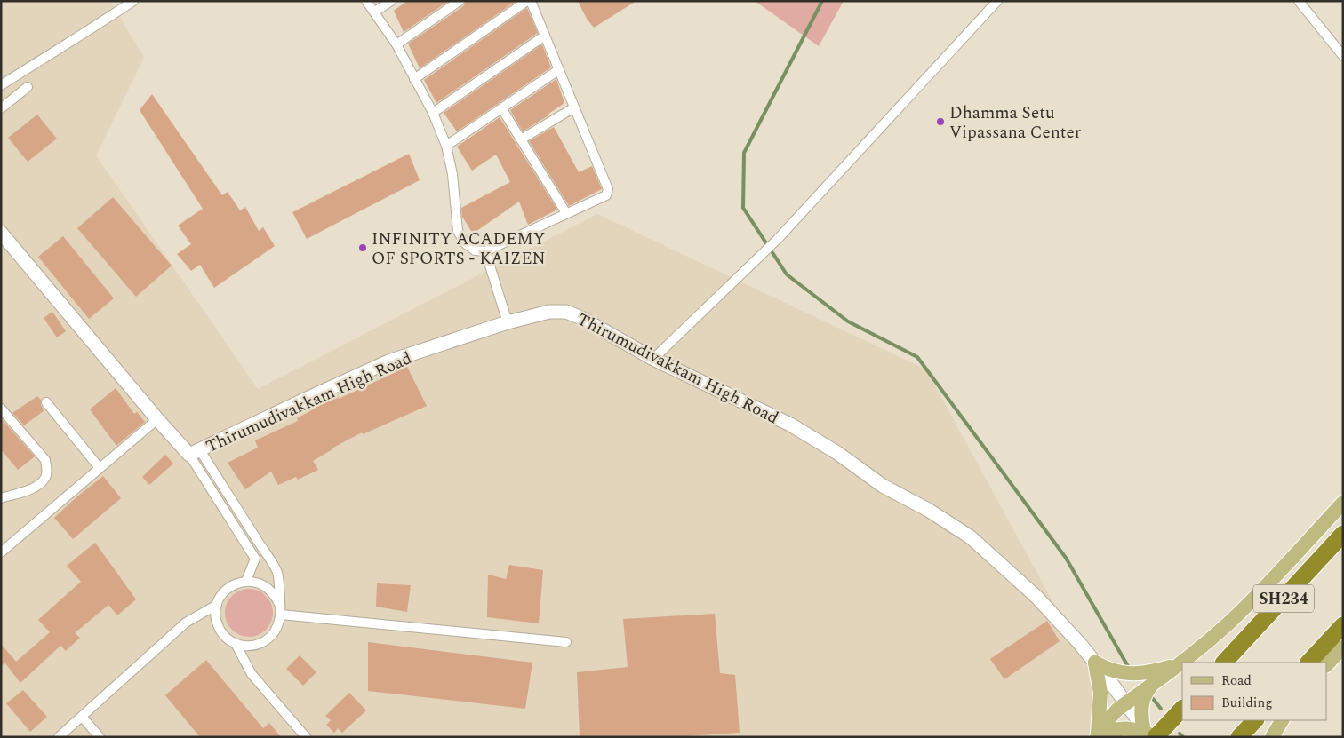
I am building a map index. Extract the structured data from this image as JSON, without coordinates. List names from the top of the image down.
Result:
{
  "streets": {
    "highway": ["SH234"],
    "main road": ["Thirumudivakkam High Road"]
  },
  "places": ["Dhamma Setu Vipassana Center", "INFINITY ACADEMY OF SPORTS - KAIZEN"],
  "legend": ["Road", "Building"]
}
